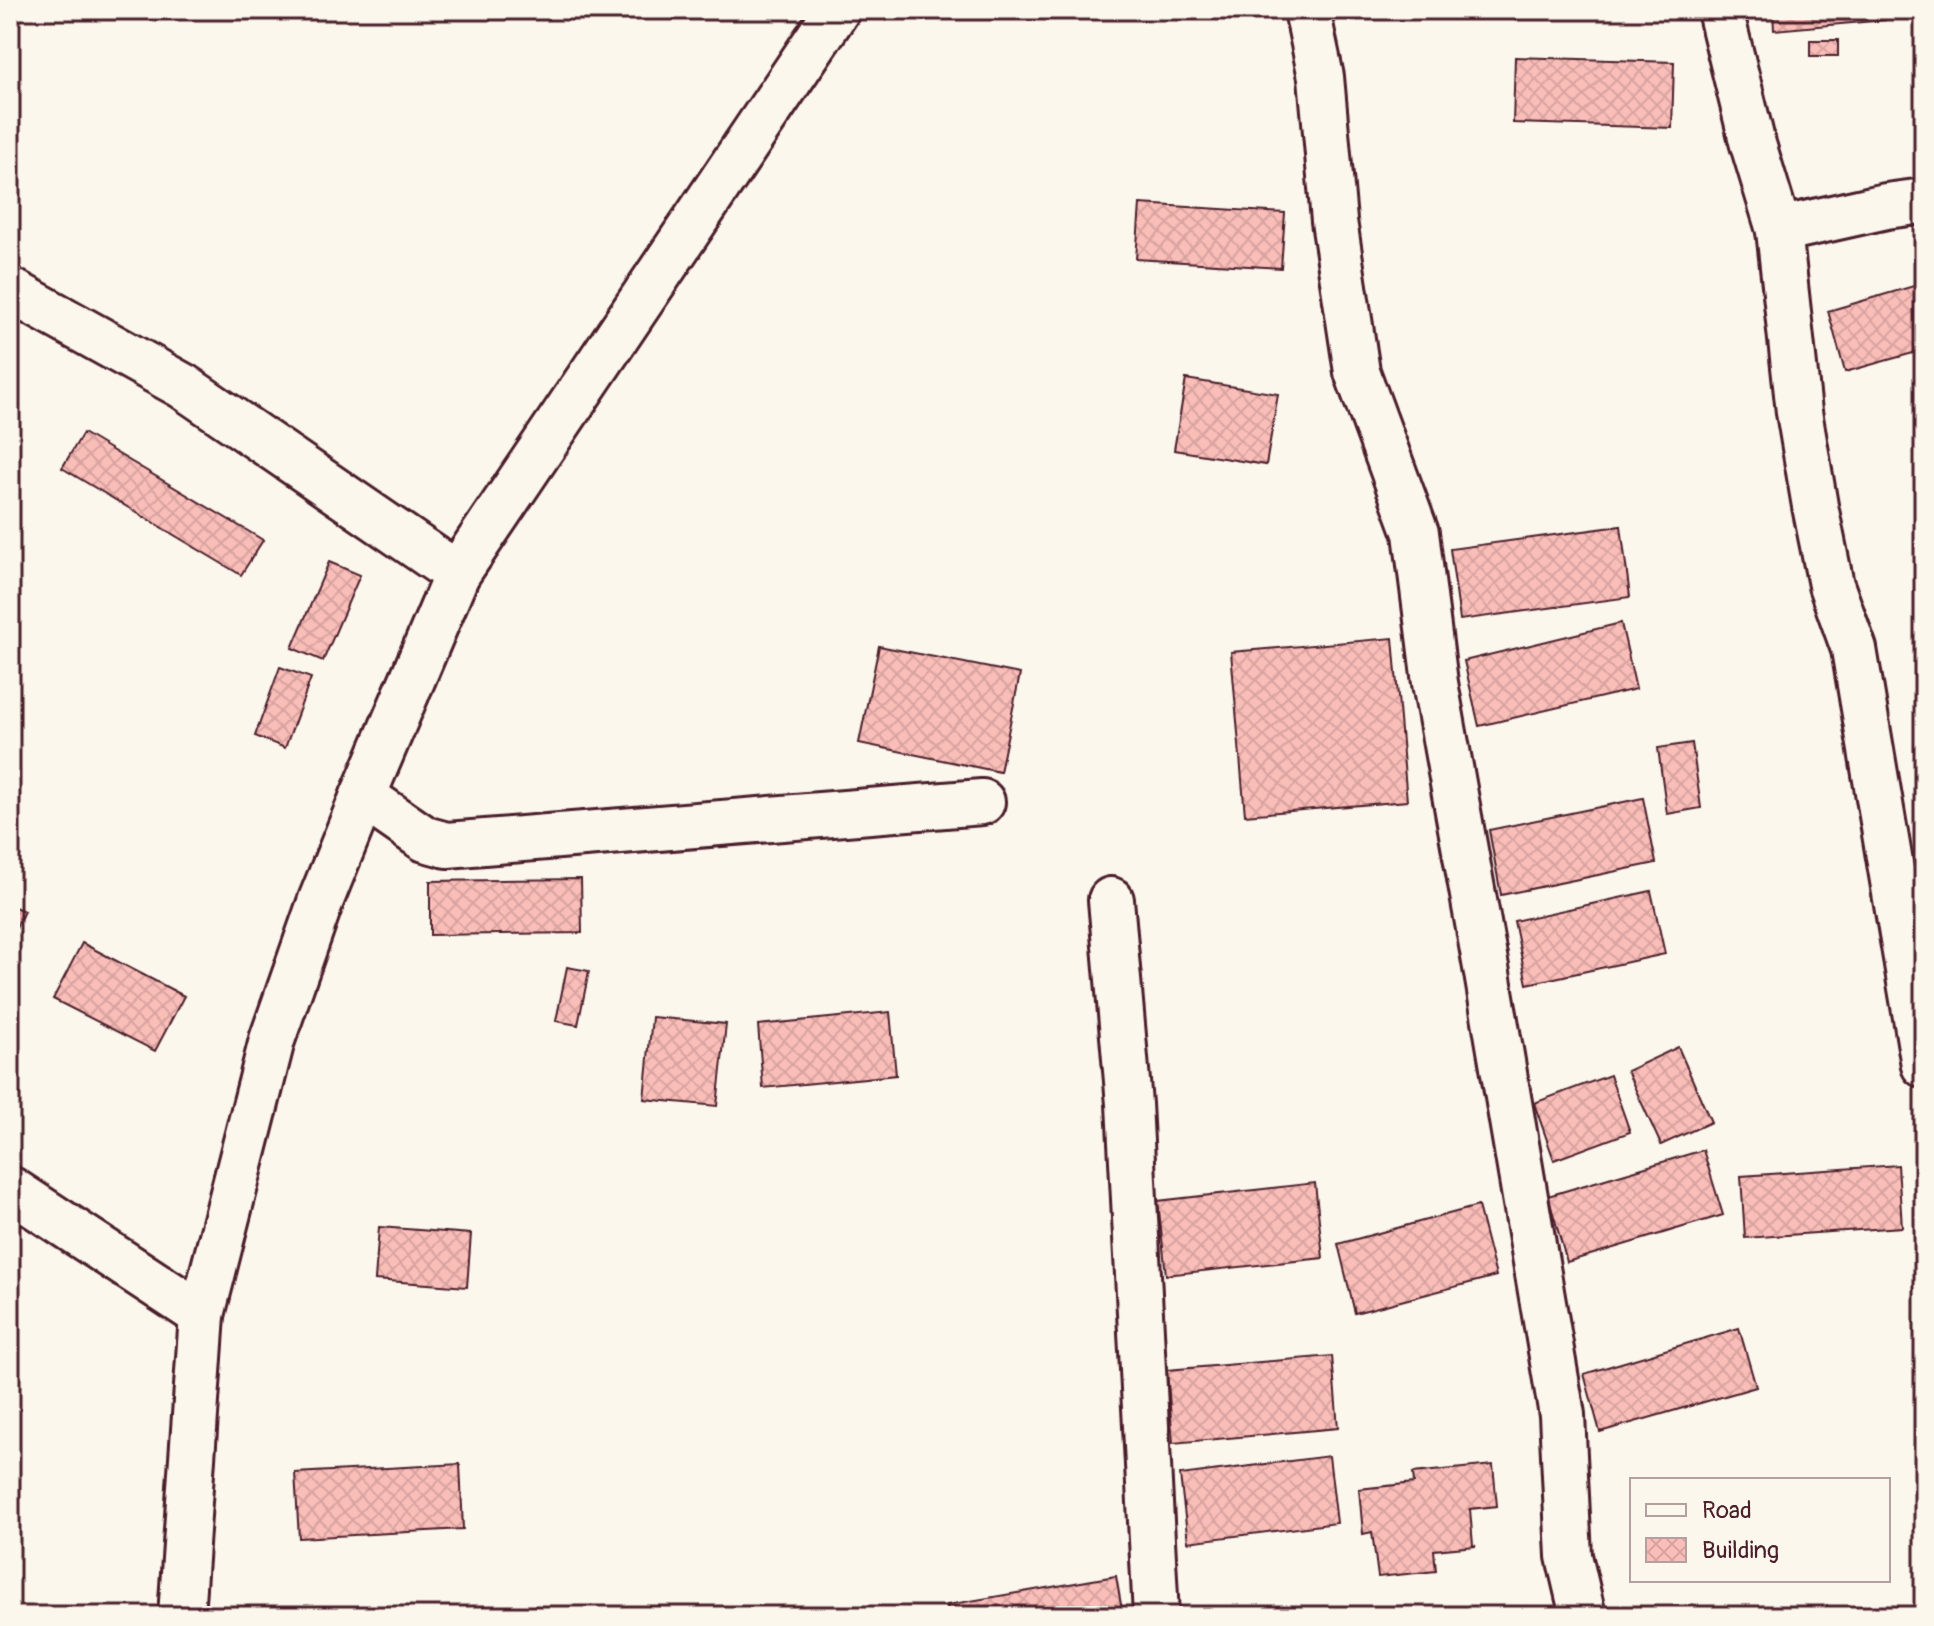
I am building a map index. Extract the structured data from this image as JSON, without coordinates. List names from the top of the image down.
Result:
{
  "legend": ["Road", "Building"]
}
